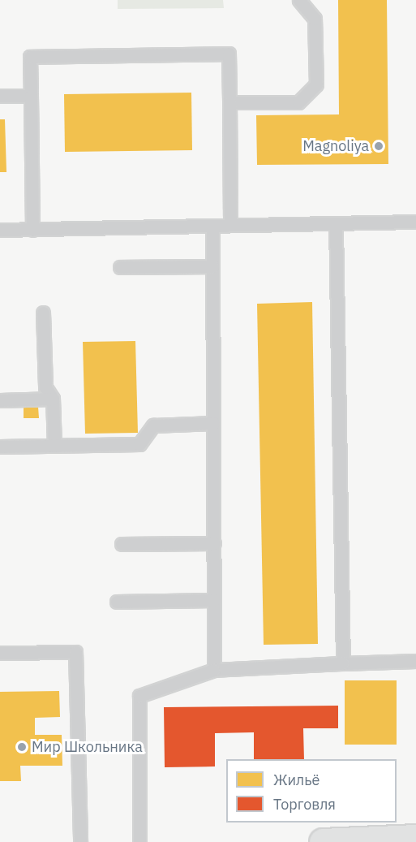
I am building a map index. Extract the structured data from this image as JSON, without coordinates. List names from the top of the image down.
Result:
{
  "places": ["Magnoliya", "Мир Школьника"],
  "legend": ["Жильё", "Торговля"]
}
